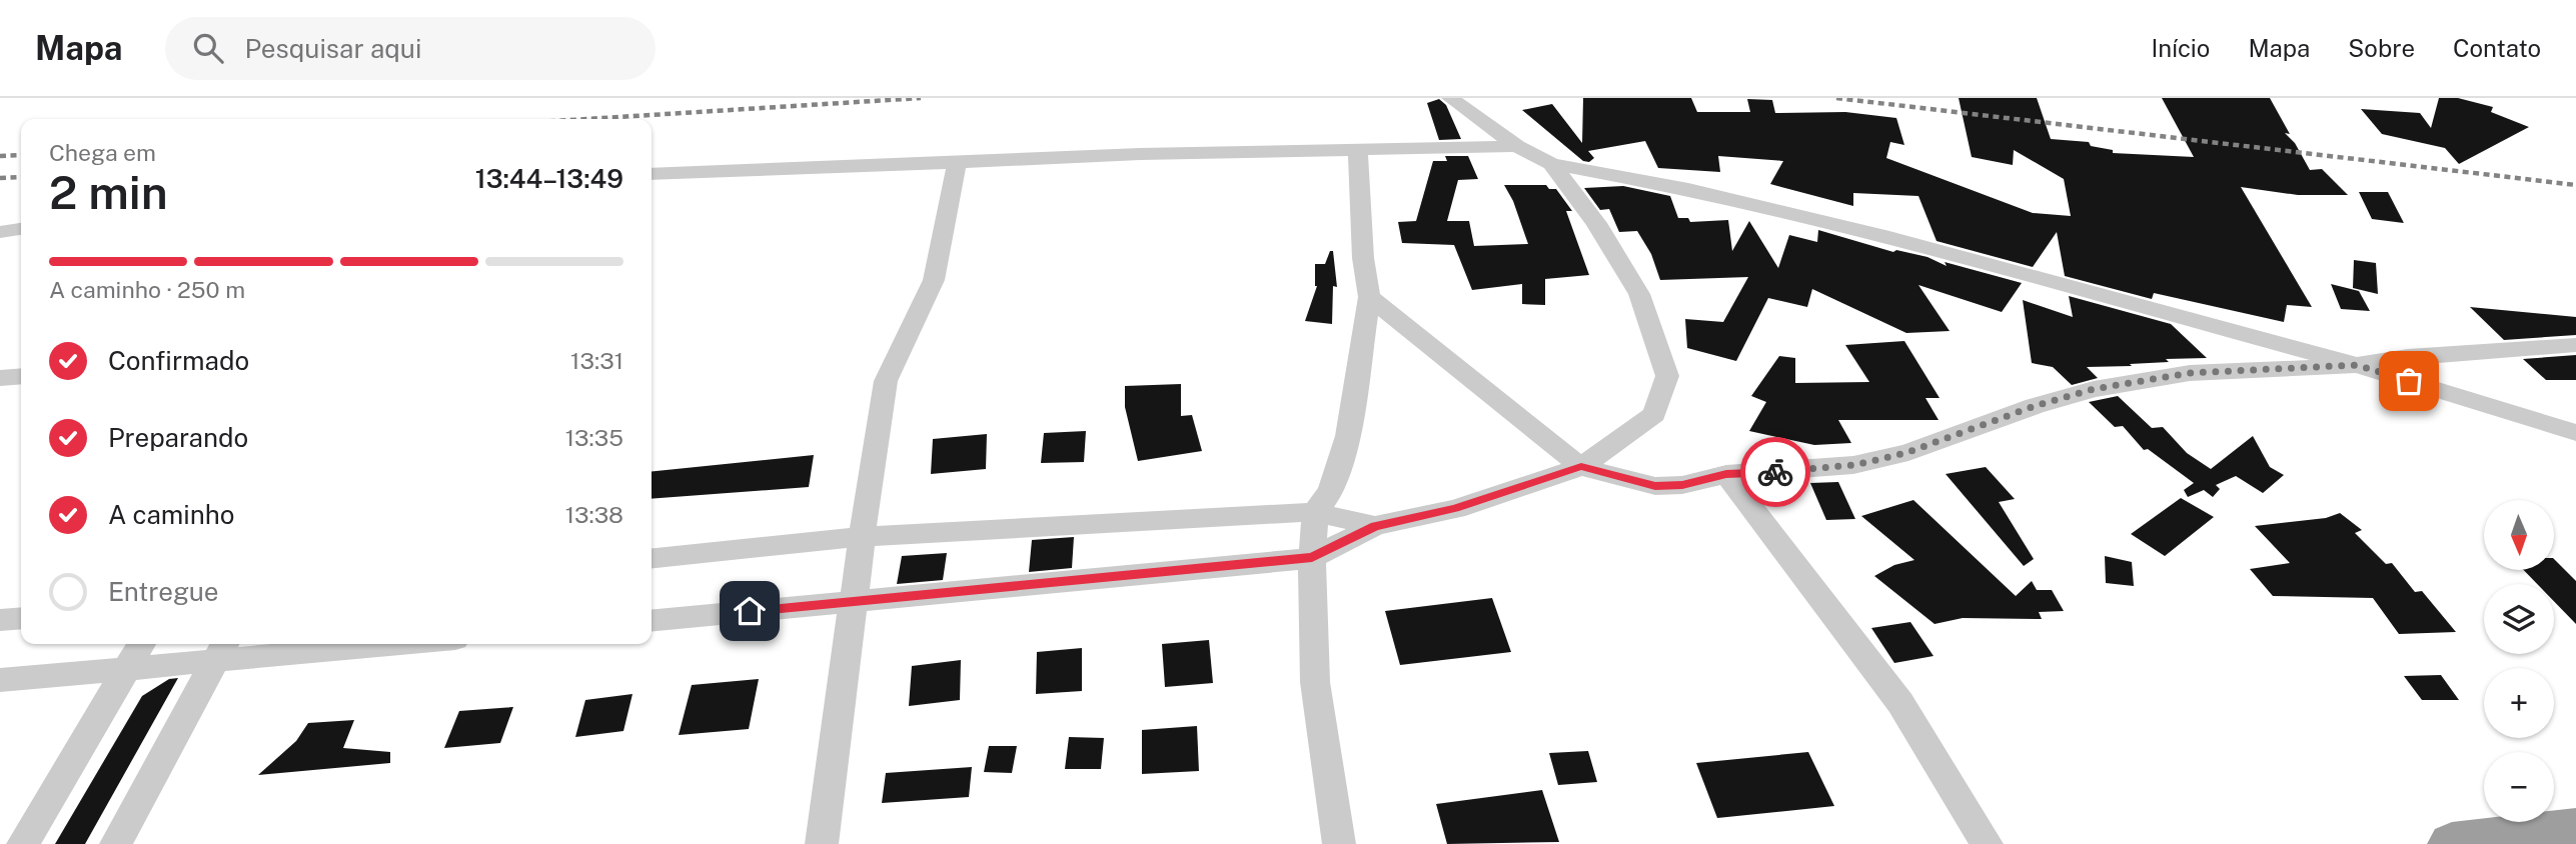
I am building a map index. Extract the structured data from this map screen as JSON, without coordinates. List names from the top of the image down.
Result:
{
  "north": "bottom",
  "page": {
    "header": "Mapa",
    "search": "Pesquisar aqui",
    "nav": [
      "Início",
      "Mapa",
      "Sobre",
      "Contato"
    ],
    "heading": ["2 min", "Chega em", "13:44–13:49"],
    "bar": "A caminho · 250 m",
    "list": [
      ["Confirmado", "13:31"],
      ["Preparando", "13:35"],
      ["A caminho", "13:38"],
      "Entregue"
    ],
    "map_buttons": ["+", "−"]
  }
}
